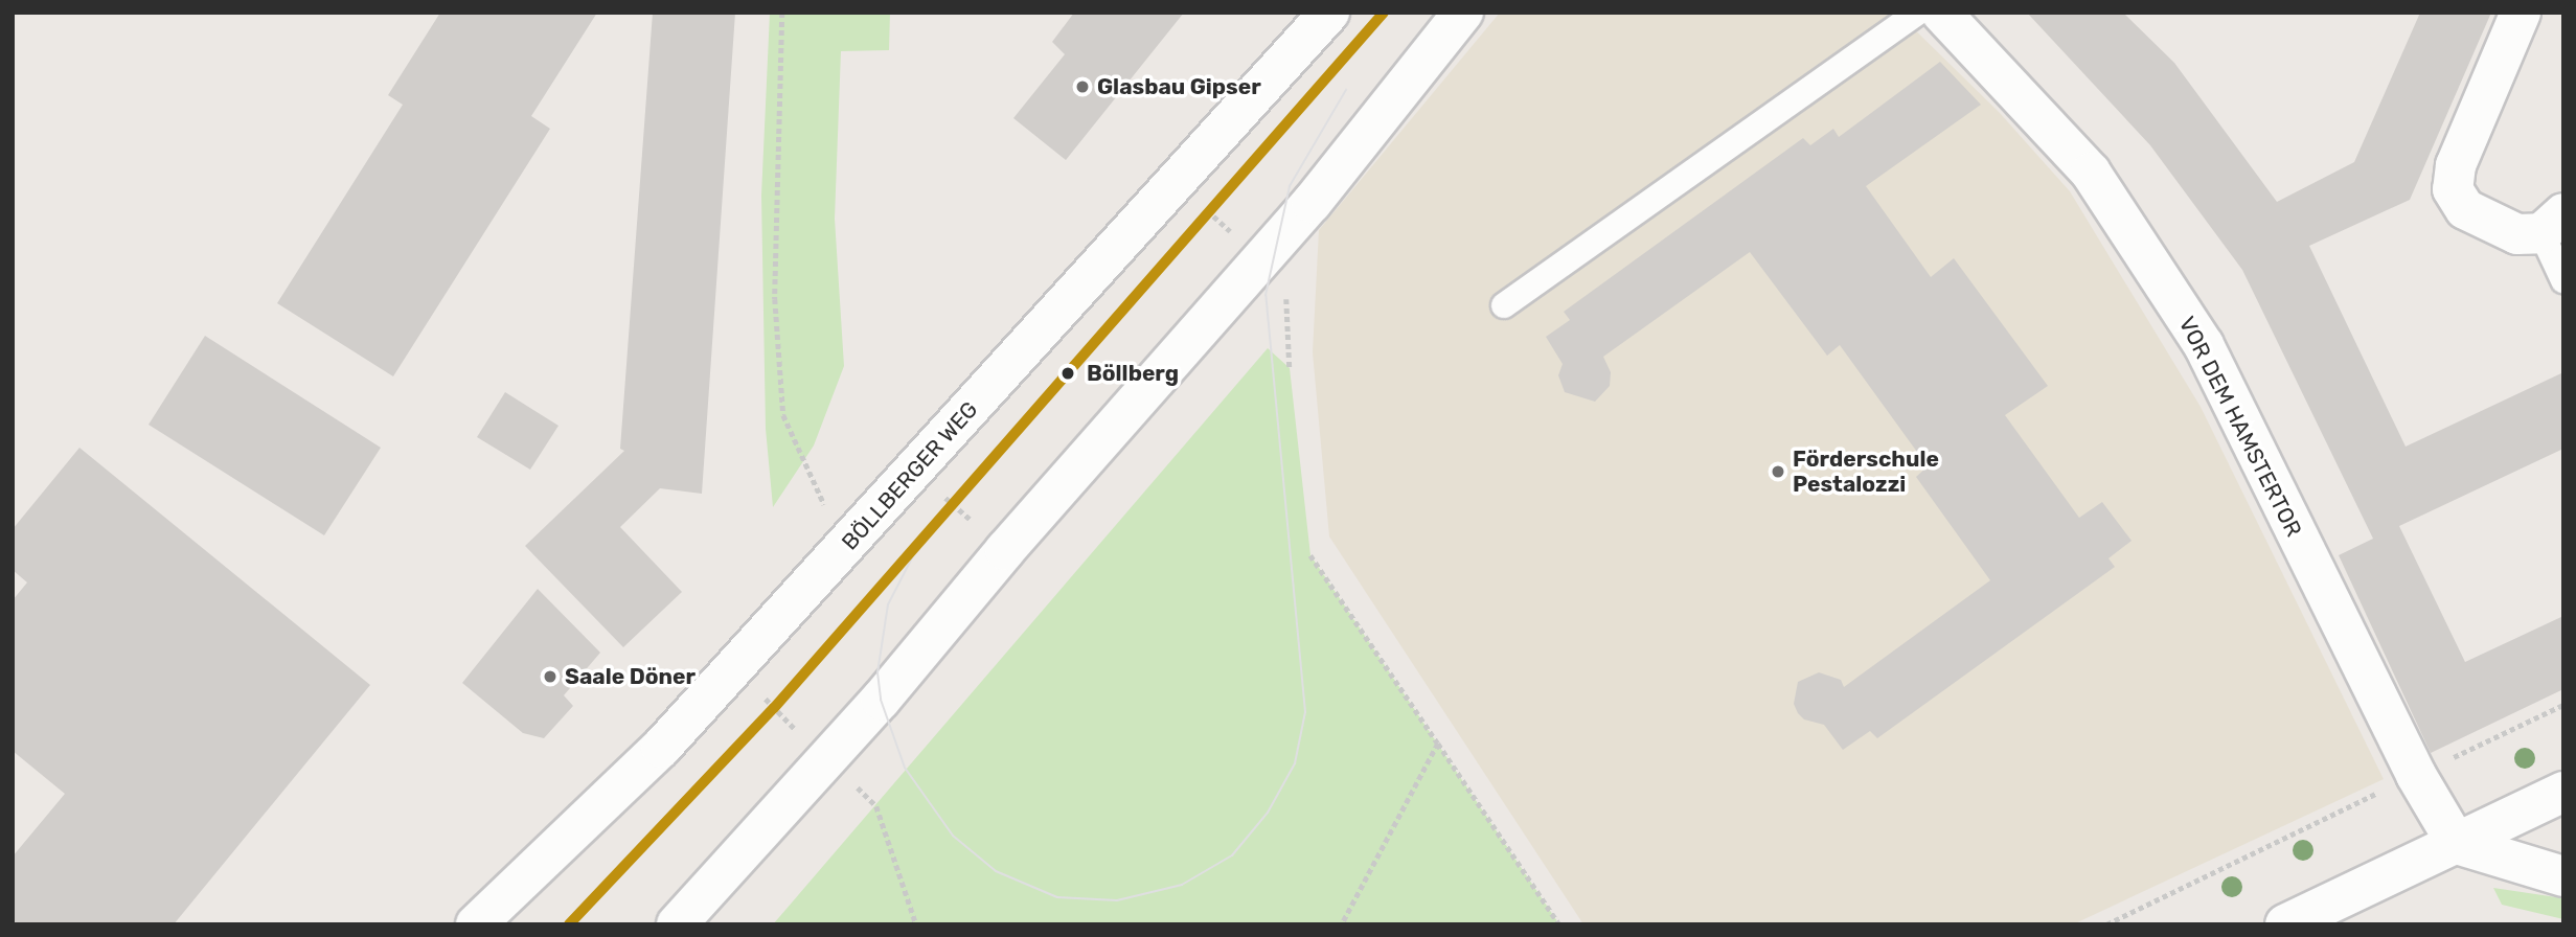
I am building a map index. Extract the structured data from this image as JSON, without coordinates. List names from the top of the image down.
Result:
{
  "streets": {
    "street": ["VOR DEM HAMSTERTOR", "BÖLLBERGER WEG"]
  },
  "places": [
    "Glasbau Gipser",
    "Böllberg",
    "Förderschule Pestalozzi",
    "Saale Döner"
  ]
}
